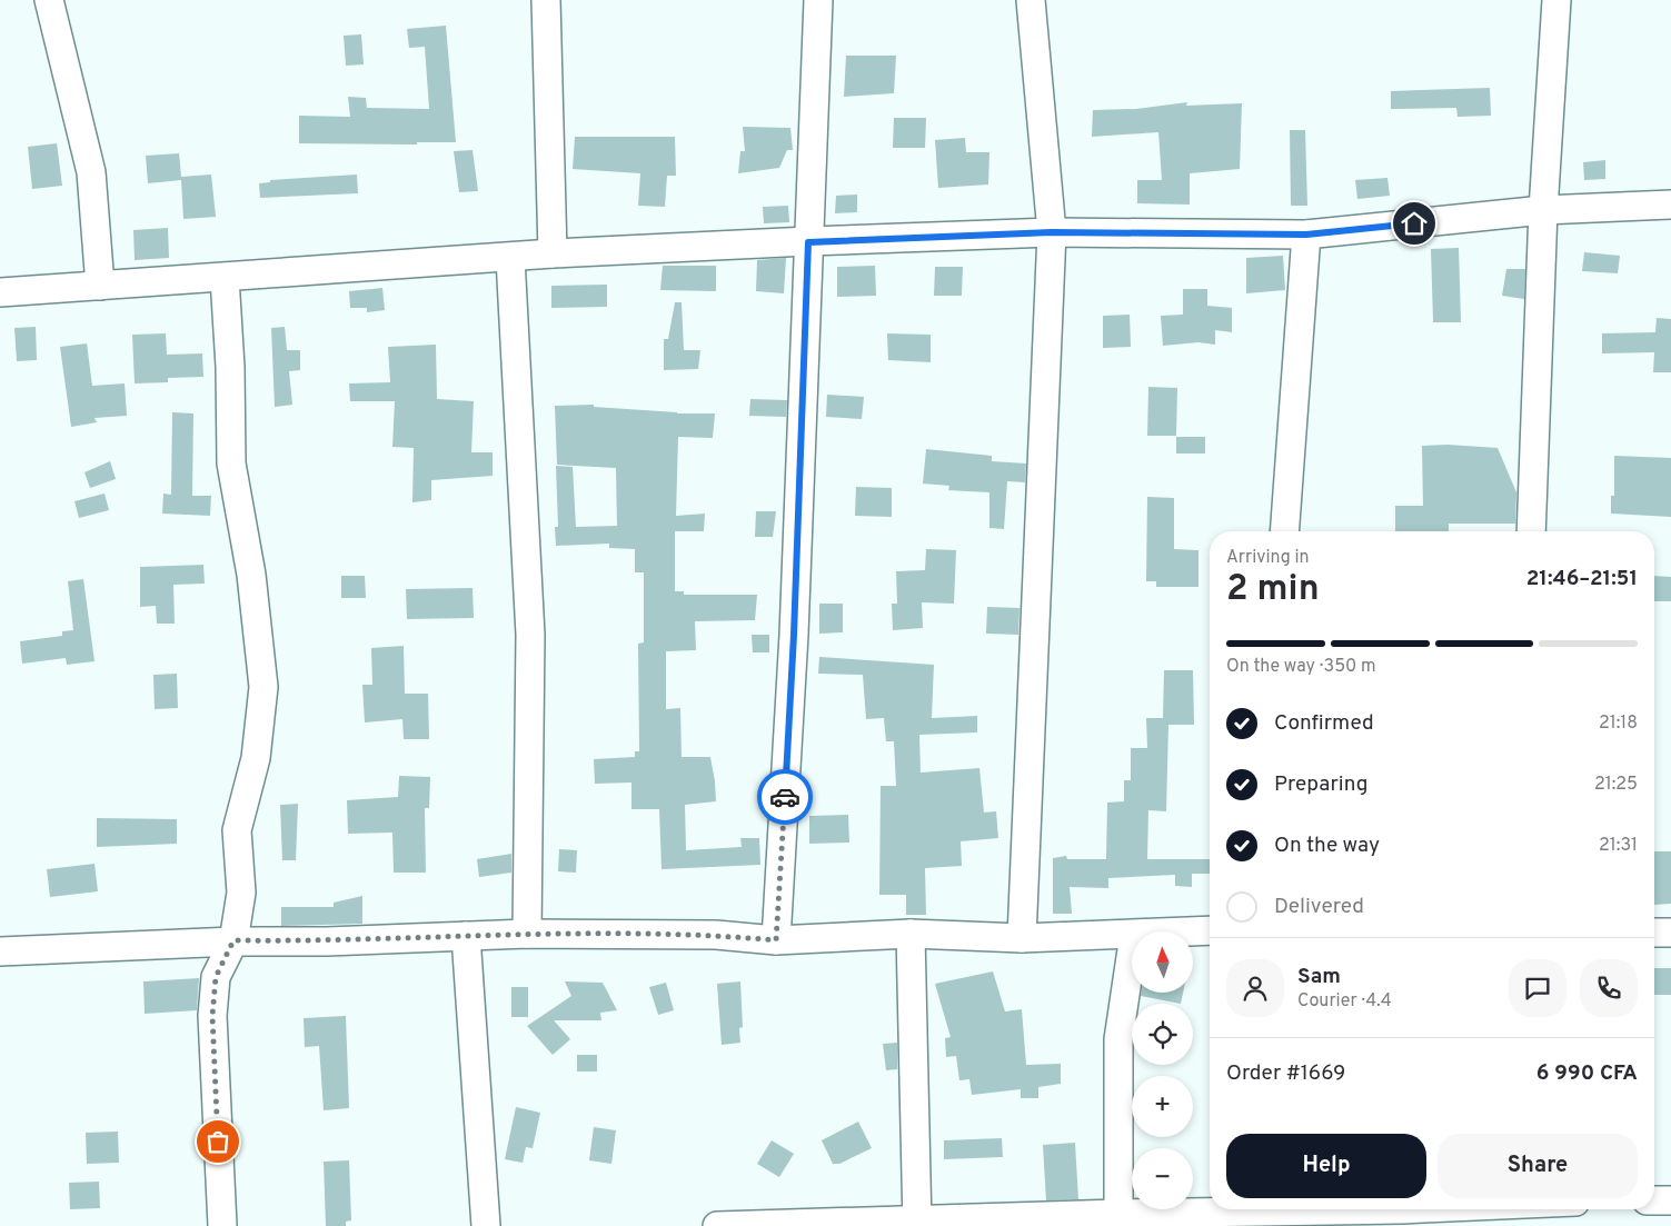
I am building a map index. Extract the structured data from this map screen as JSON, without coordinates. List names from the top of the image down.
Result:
{
  "north": "top",
  "page": {
    "heading": ["2 min", "Arriving in", "21:46–21:51"],
    "panel": [
      "Sam",
      "Courier · 4.4",
      "Order #1669",
      "6 990 CFA"
    ],
    "bar": "On the way · 350 m",
    "list": [
      ["Confirmed", "21:18"],
      ["Preparing", "21:25"],
      ["On the way", "21:31"],
      "Delivered"
    ],
    "map_buttons": ["+", "−"],
    "buttons": ["Help", "Share"]
  }
}
